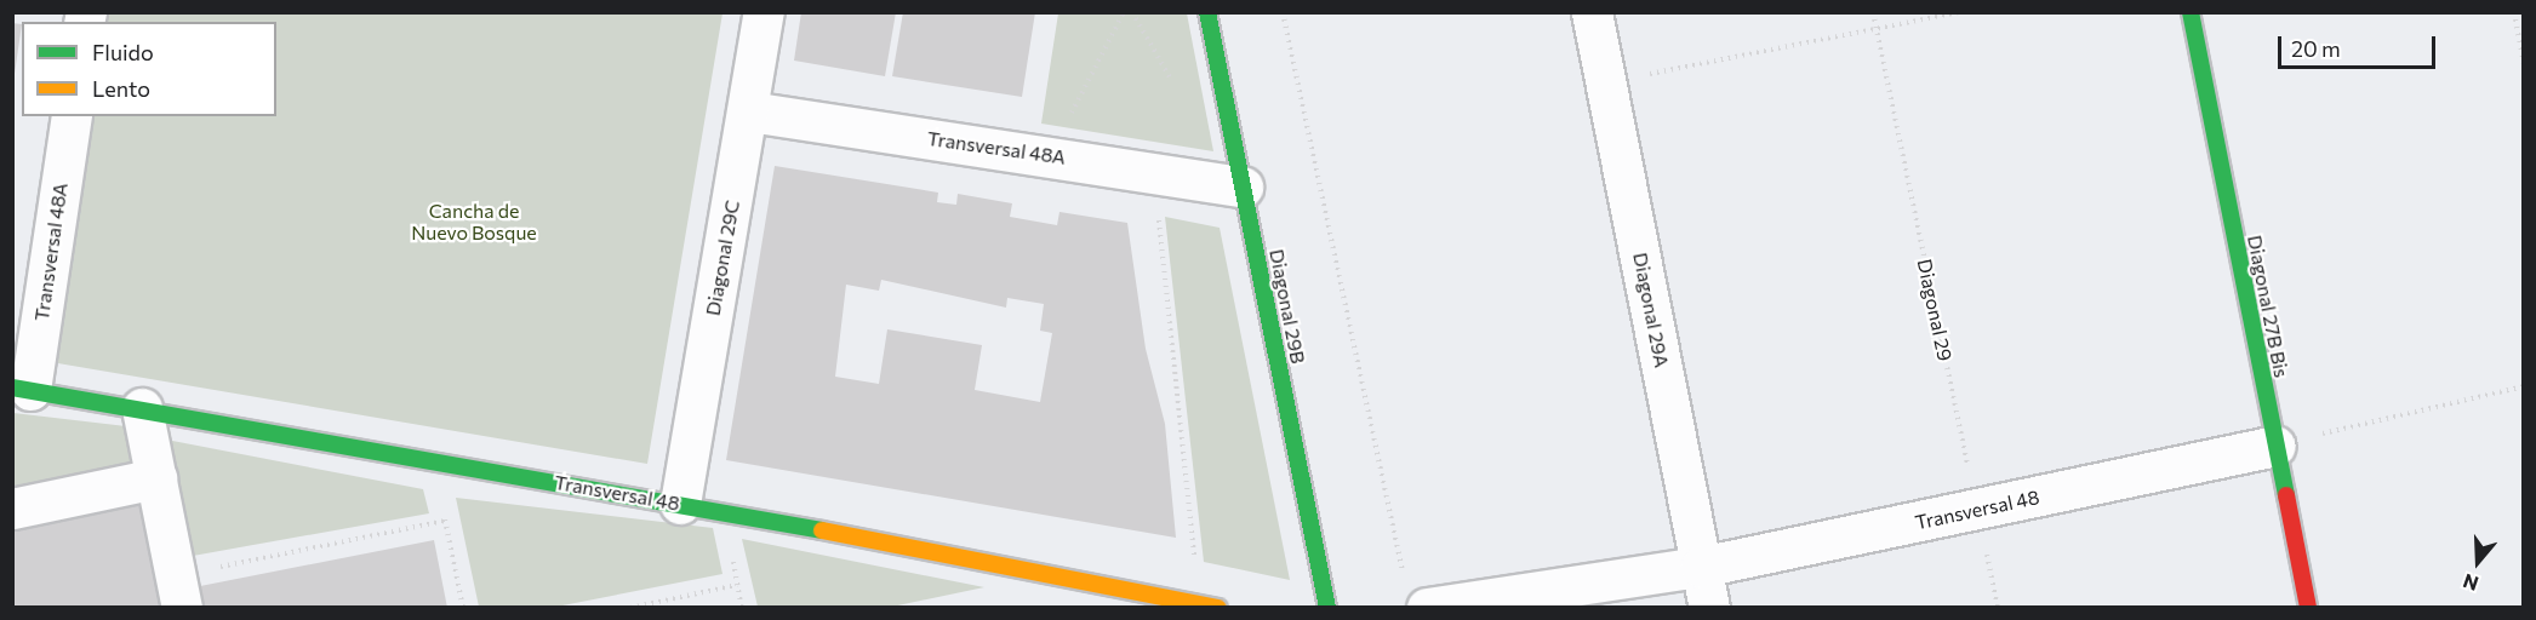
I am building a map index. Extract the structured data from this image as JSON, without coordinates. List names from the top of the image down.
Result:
{
  "streets": {
    "street": [
      "Transversal 48A",
      "Diagonal 29C",
      "Diagonal 29B",
      "Diagonal 27B Bis",
      "Diagonal 29A",
      "Transversal 48"
    ],
    "path": ["Diagonal 29"]
  },
  "crossings": [
    ["Transversal 48A", "Diagonal 29C"],
    ["Transversal 48A", "Diagonal 29B"],
    ["Transversal 48A", "Transversal 48"],
    ["Diagonal 29C", "Transversal 48"],
    ["Diagonal 27B Bis", "Transversal 48"],
    ["Diagonal 29A", "Transversal 48"],
    ["Diagonal 29", "Transversal 48"]
  ],
  "parks": ["Cancha de Nuevo Bosque"],
  "legend": ["Fluido", "Lento"],
  "scale_bar": "20 m",
  "north": "bottom"
}
